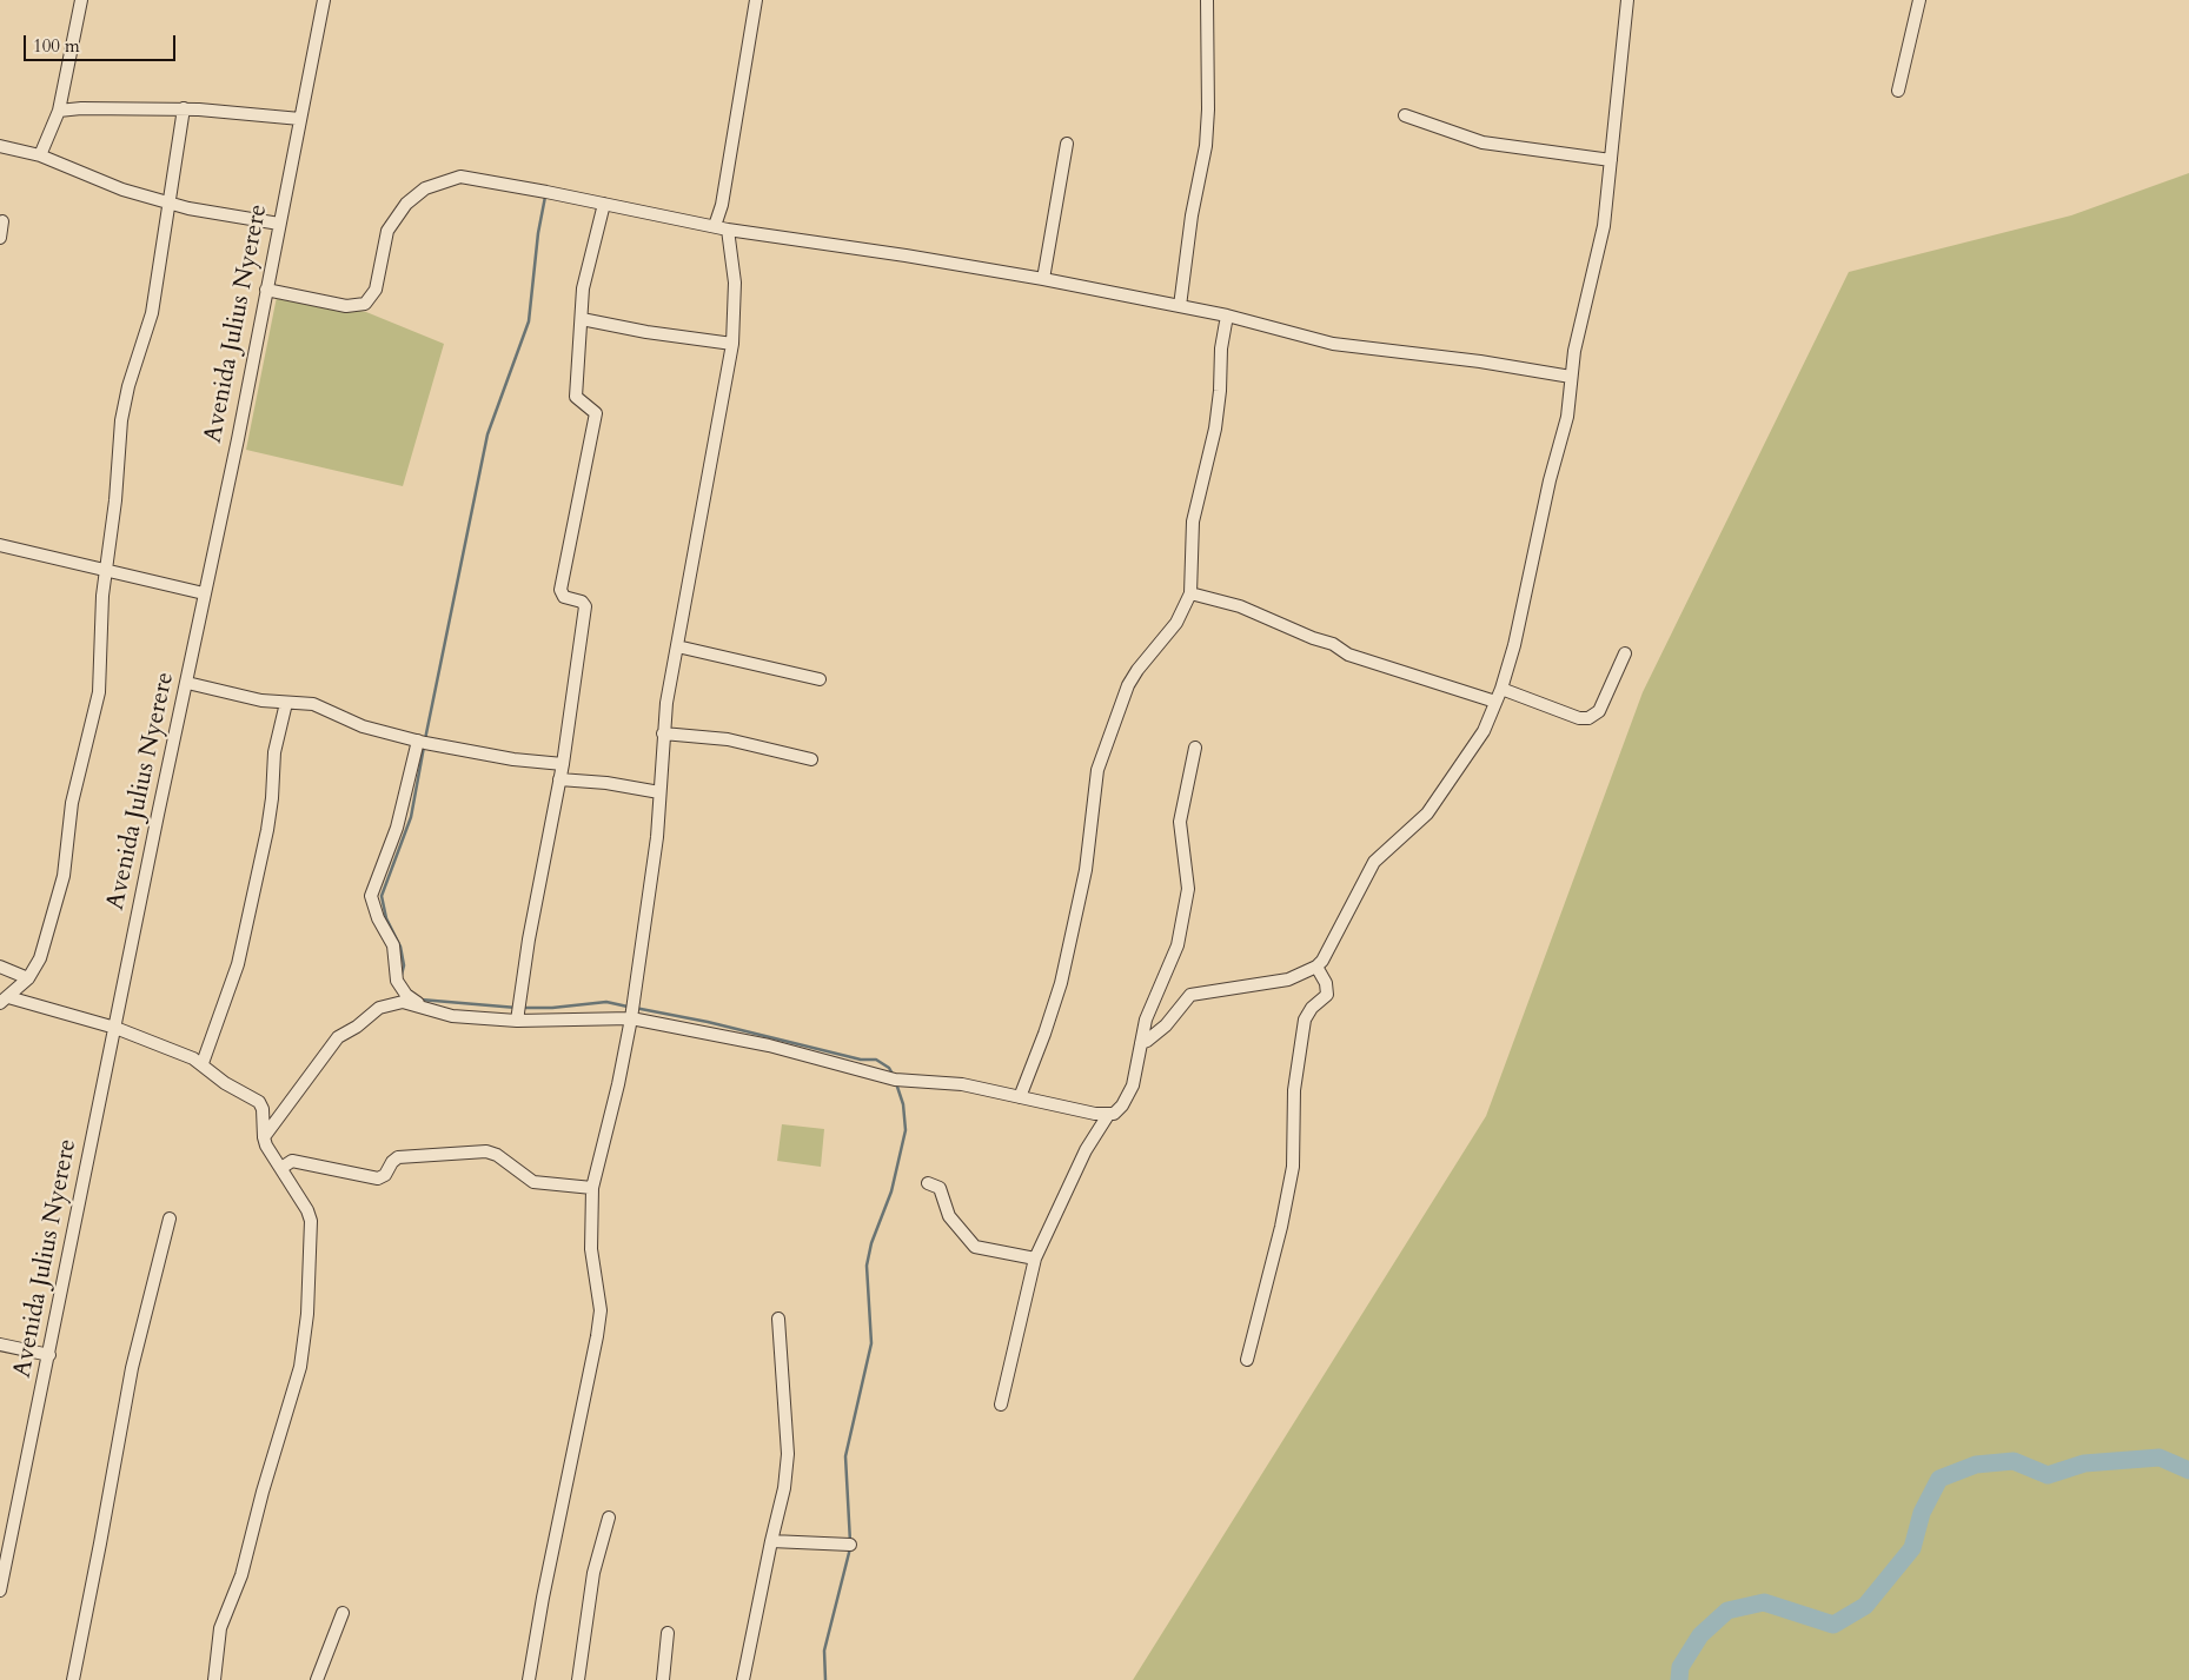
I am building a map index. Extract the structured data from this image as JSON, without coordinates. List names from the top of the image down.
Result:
{
  "streets": {
    "street": ["Avenida Julius Nyerere"]
  },
  "scale_bar": "100 m"
}
